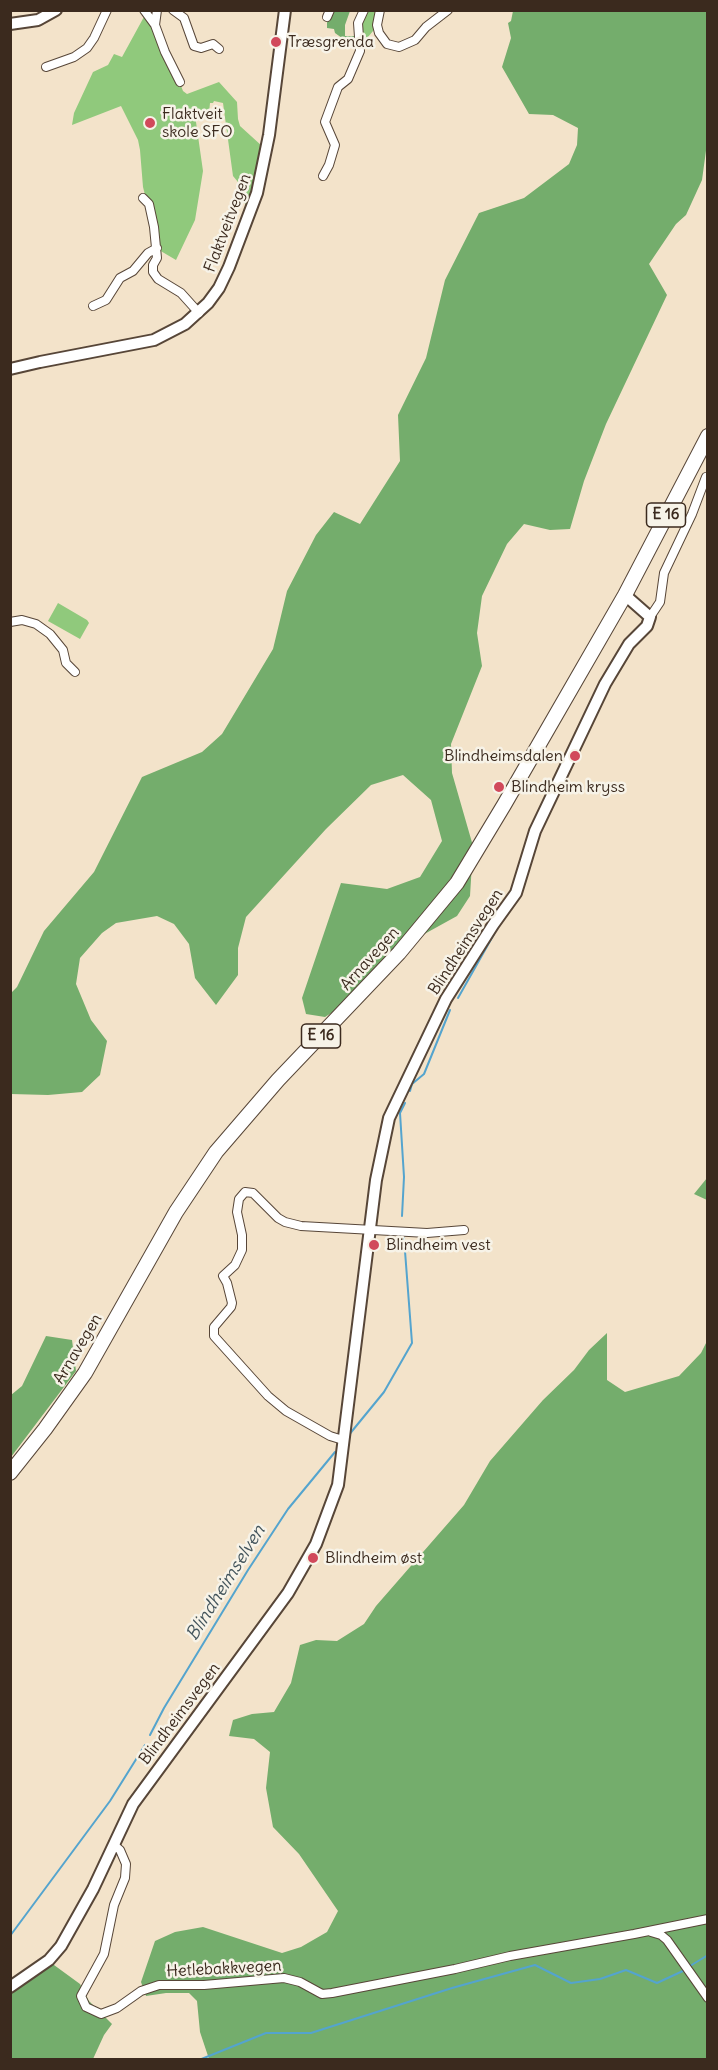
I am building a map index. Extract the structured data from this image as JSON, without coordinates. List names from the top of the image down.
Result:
{
  "streets": {
    "highway": ["E 16", "Arnavegen"],
    "street": ["Flaktveitvegen", "Blindheimsvegen", "Hetlebakkvegen"]
  },
  "crossings": [
    ["Blindheimsvegen", "Hetlebakkvegen"]
  ],
  "water": ["Blindheimselven"],
  "places": [
    "Træsgrenda",
    "Flaktveit skole SFO",
    "Blindheimsdalen",
    "Blindheim kryss",
    "Blindheim vest",
    "Blindheim øst"
  ]
}
